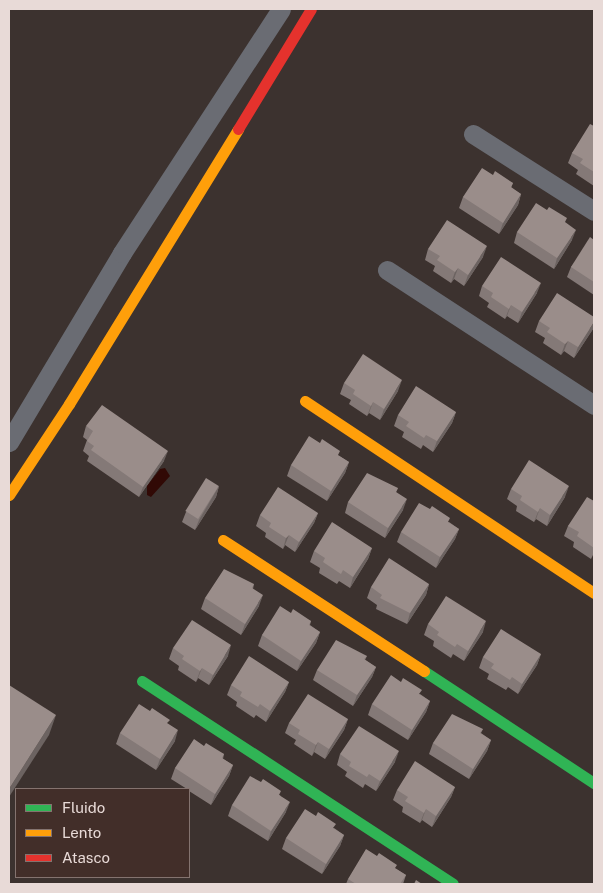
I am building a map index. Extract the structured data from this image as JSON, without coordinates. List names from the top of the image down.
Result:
{
  "legend": ["Fluido", "Lento", "Atasco"]
}
